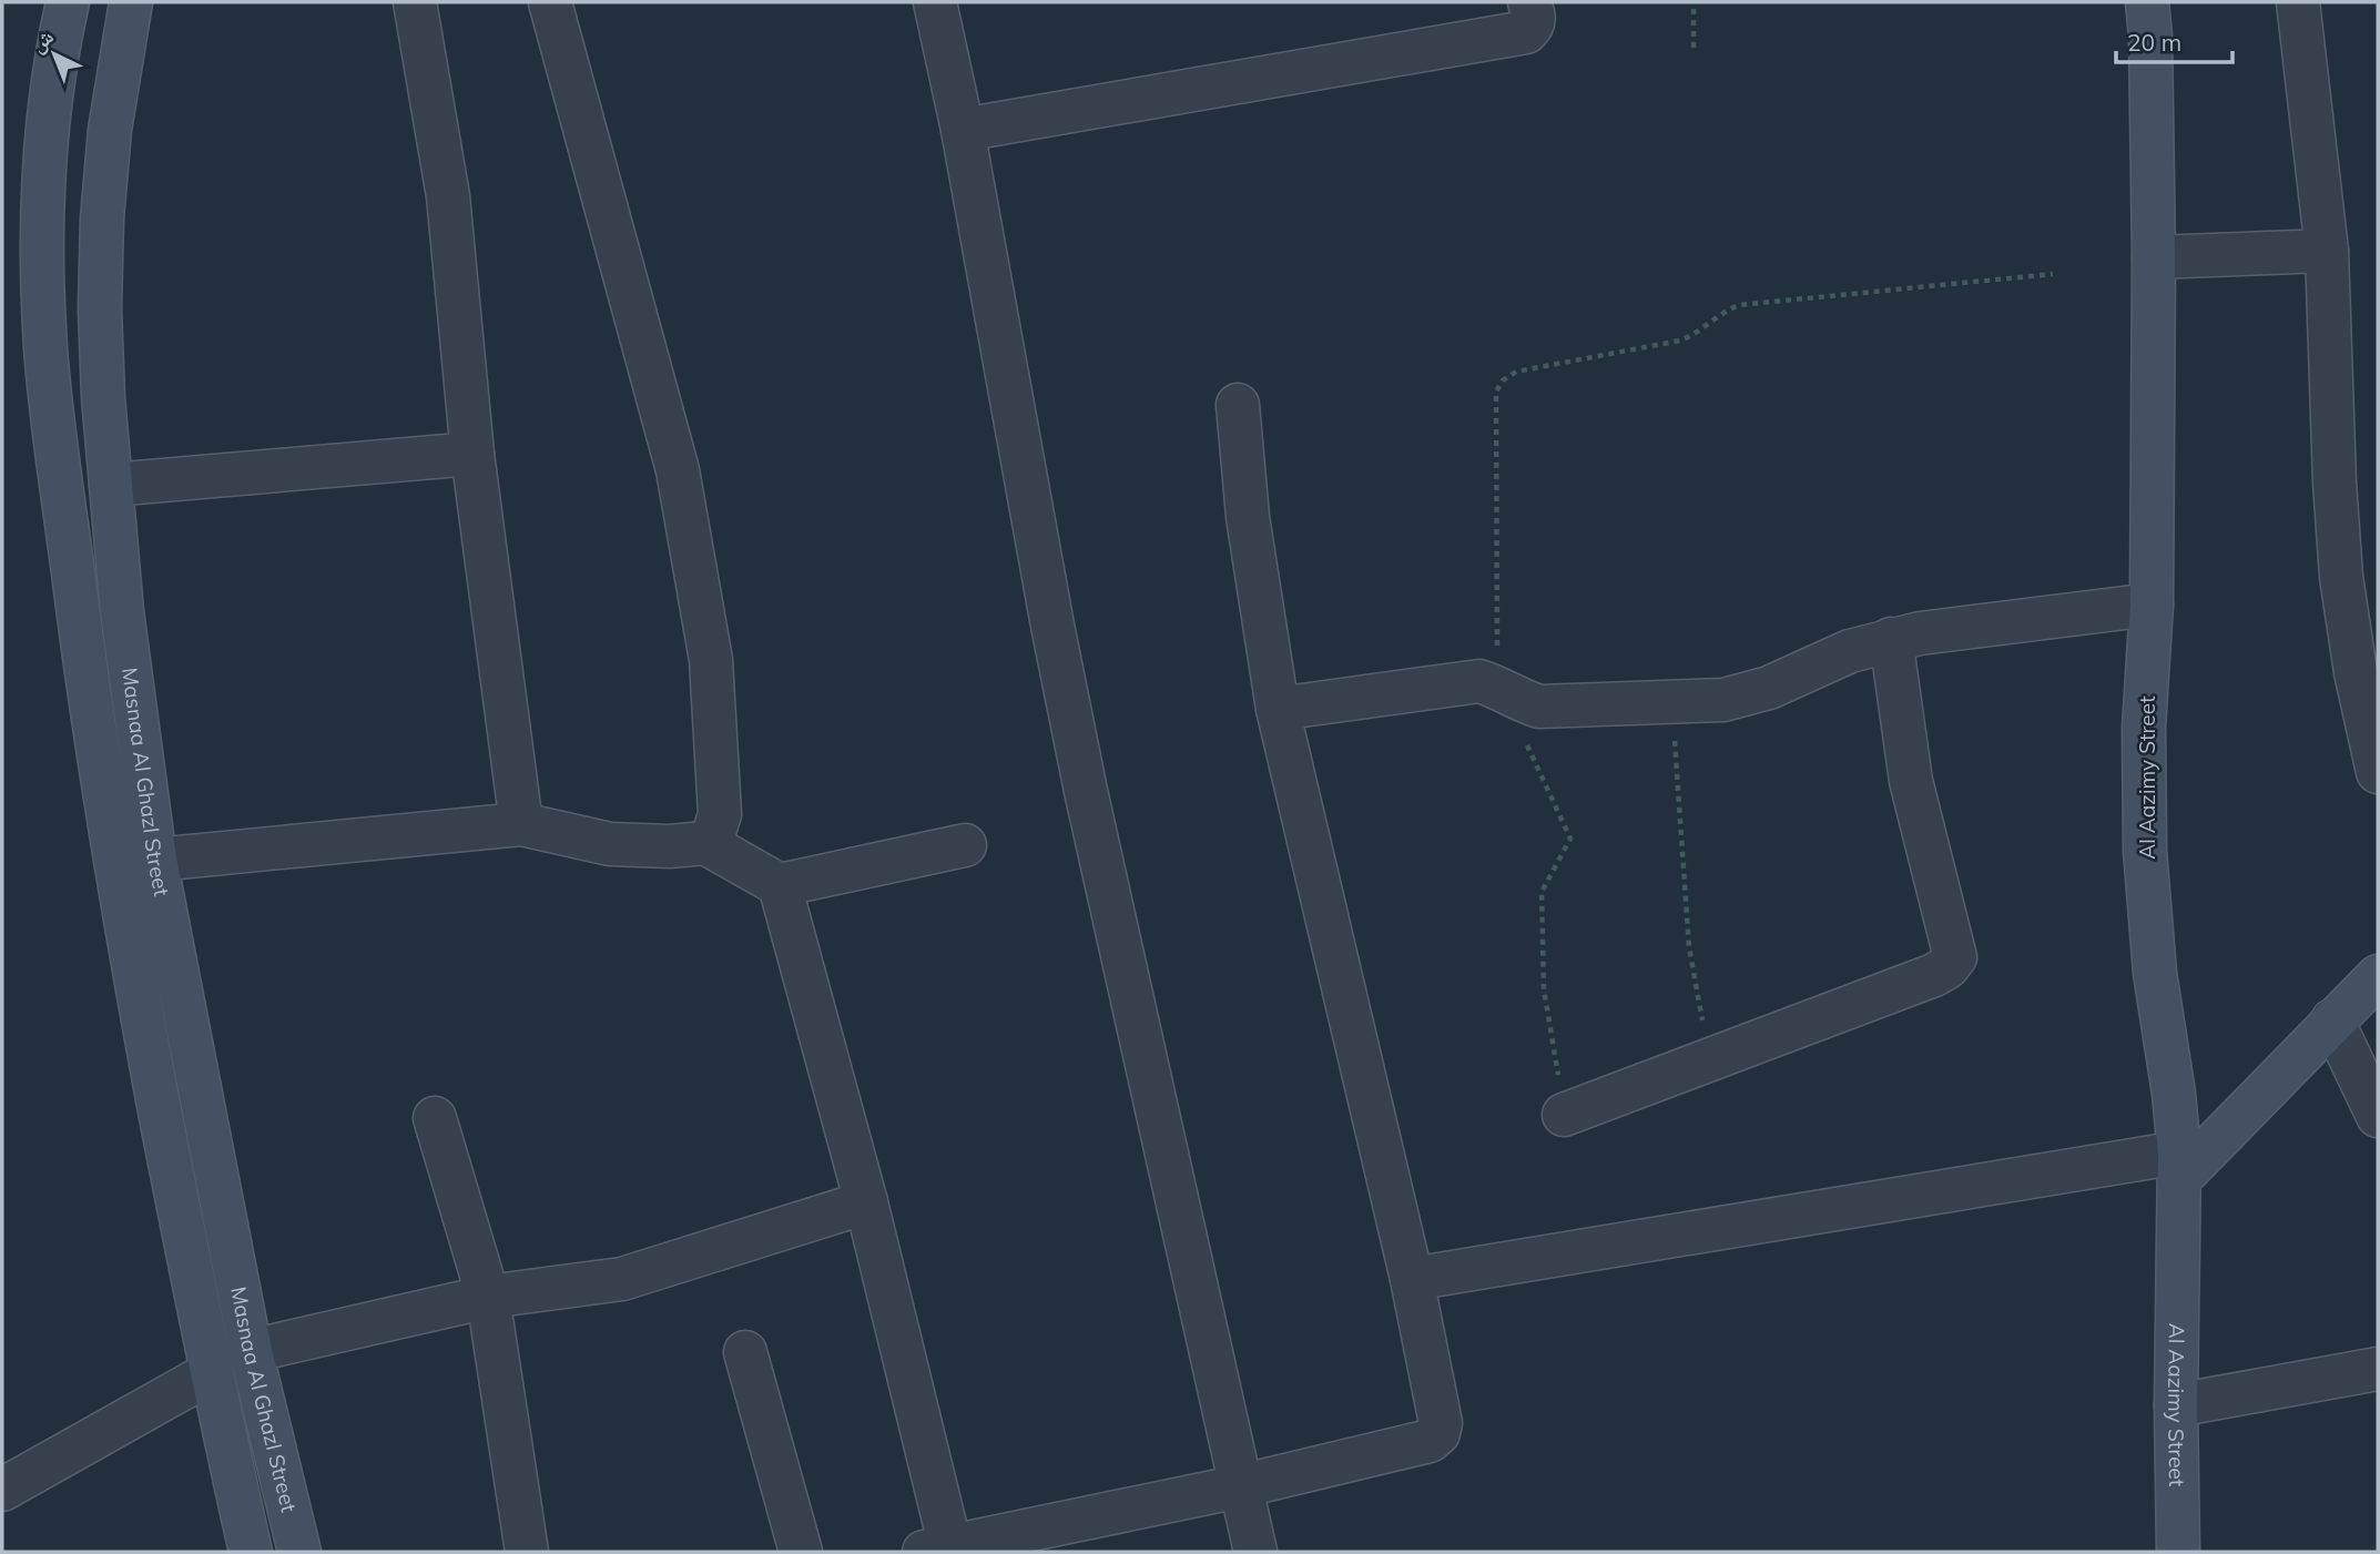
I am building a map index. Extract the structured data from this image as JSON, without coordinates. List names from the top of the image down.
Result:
{
  "streets": {
    "street": ["Al Aazimy Street", "Masnaa Al Ghazl Street"]
  },
  "scale_bar": "20 m",
  "north": "top left"
}
